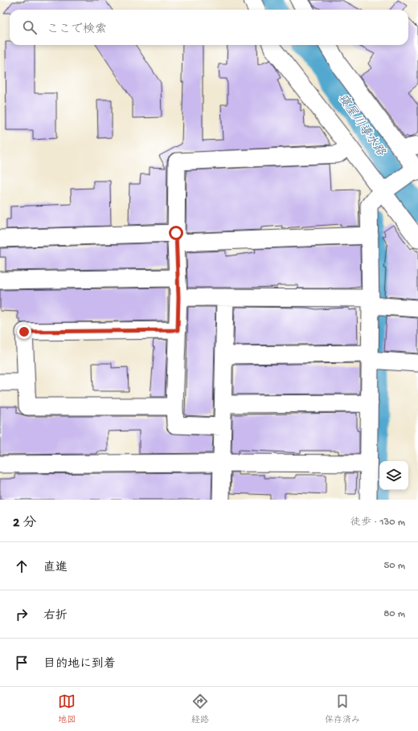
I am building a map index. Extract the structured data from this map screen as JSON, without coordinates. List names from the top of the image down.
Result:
{
  "water": ["寝屋川導水路"],
  "page": {
    "search": "ここで検索",
    "heading": ["2 分", "徒歩 · 130 m"],
    "list": [
      ["直進", "50 m"],
      ["右折", "80 m"],
      "目的地に到着"
    ],
    "nav": ["地図", "経路", "保存済み"]
  }
}
